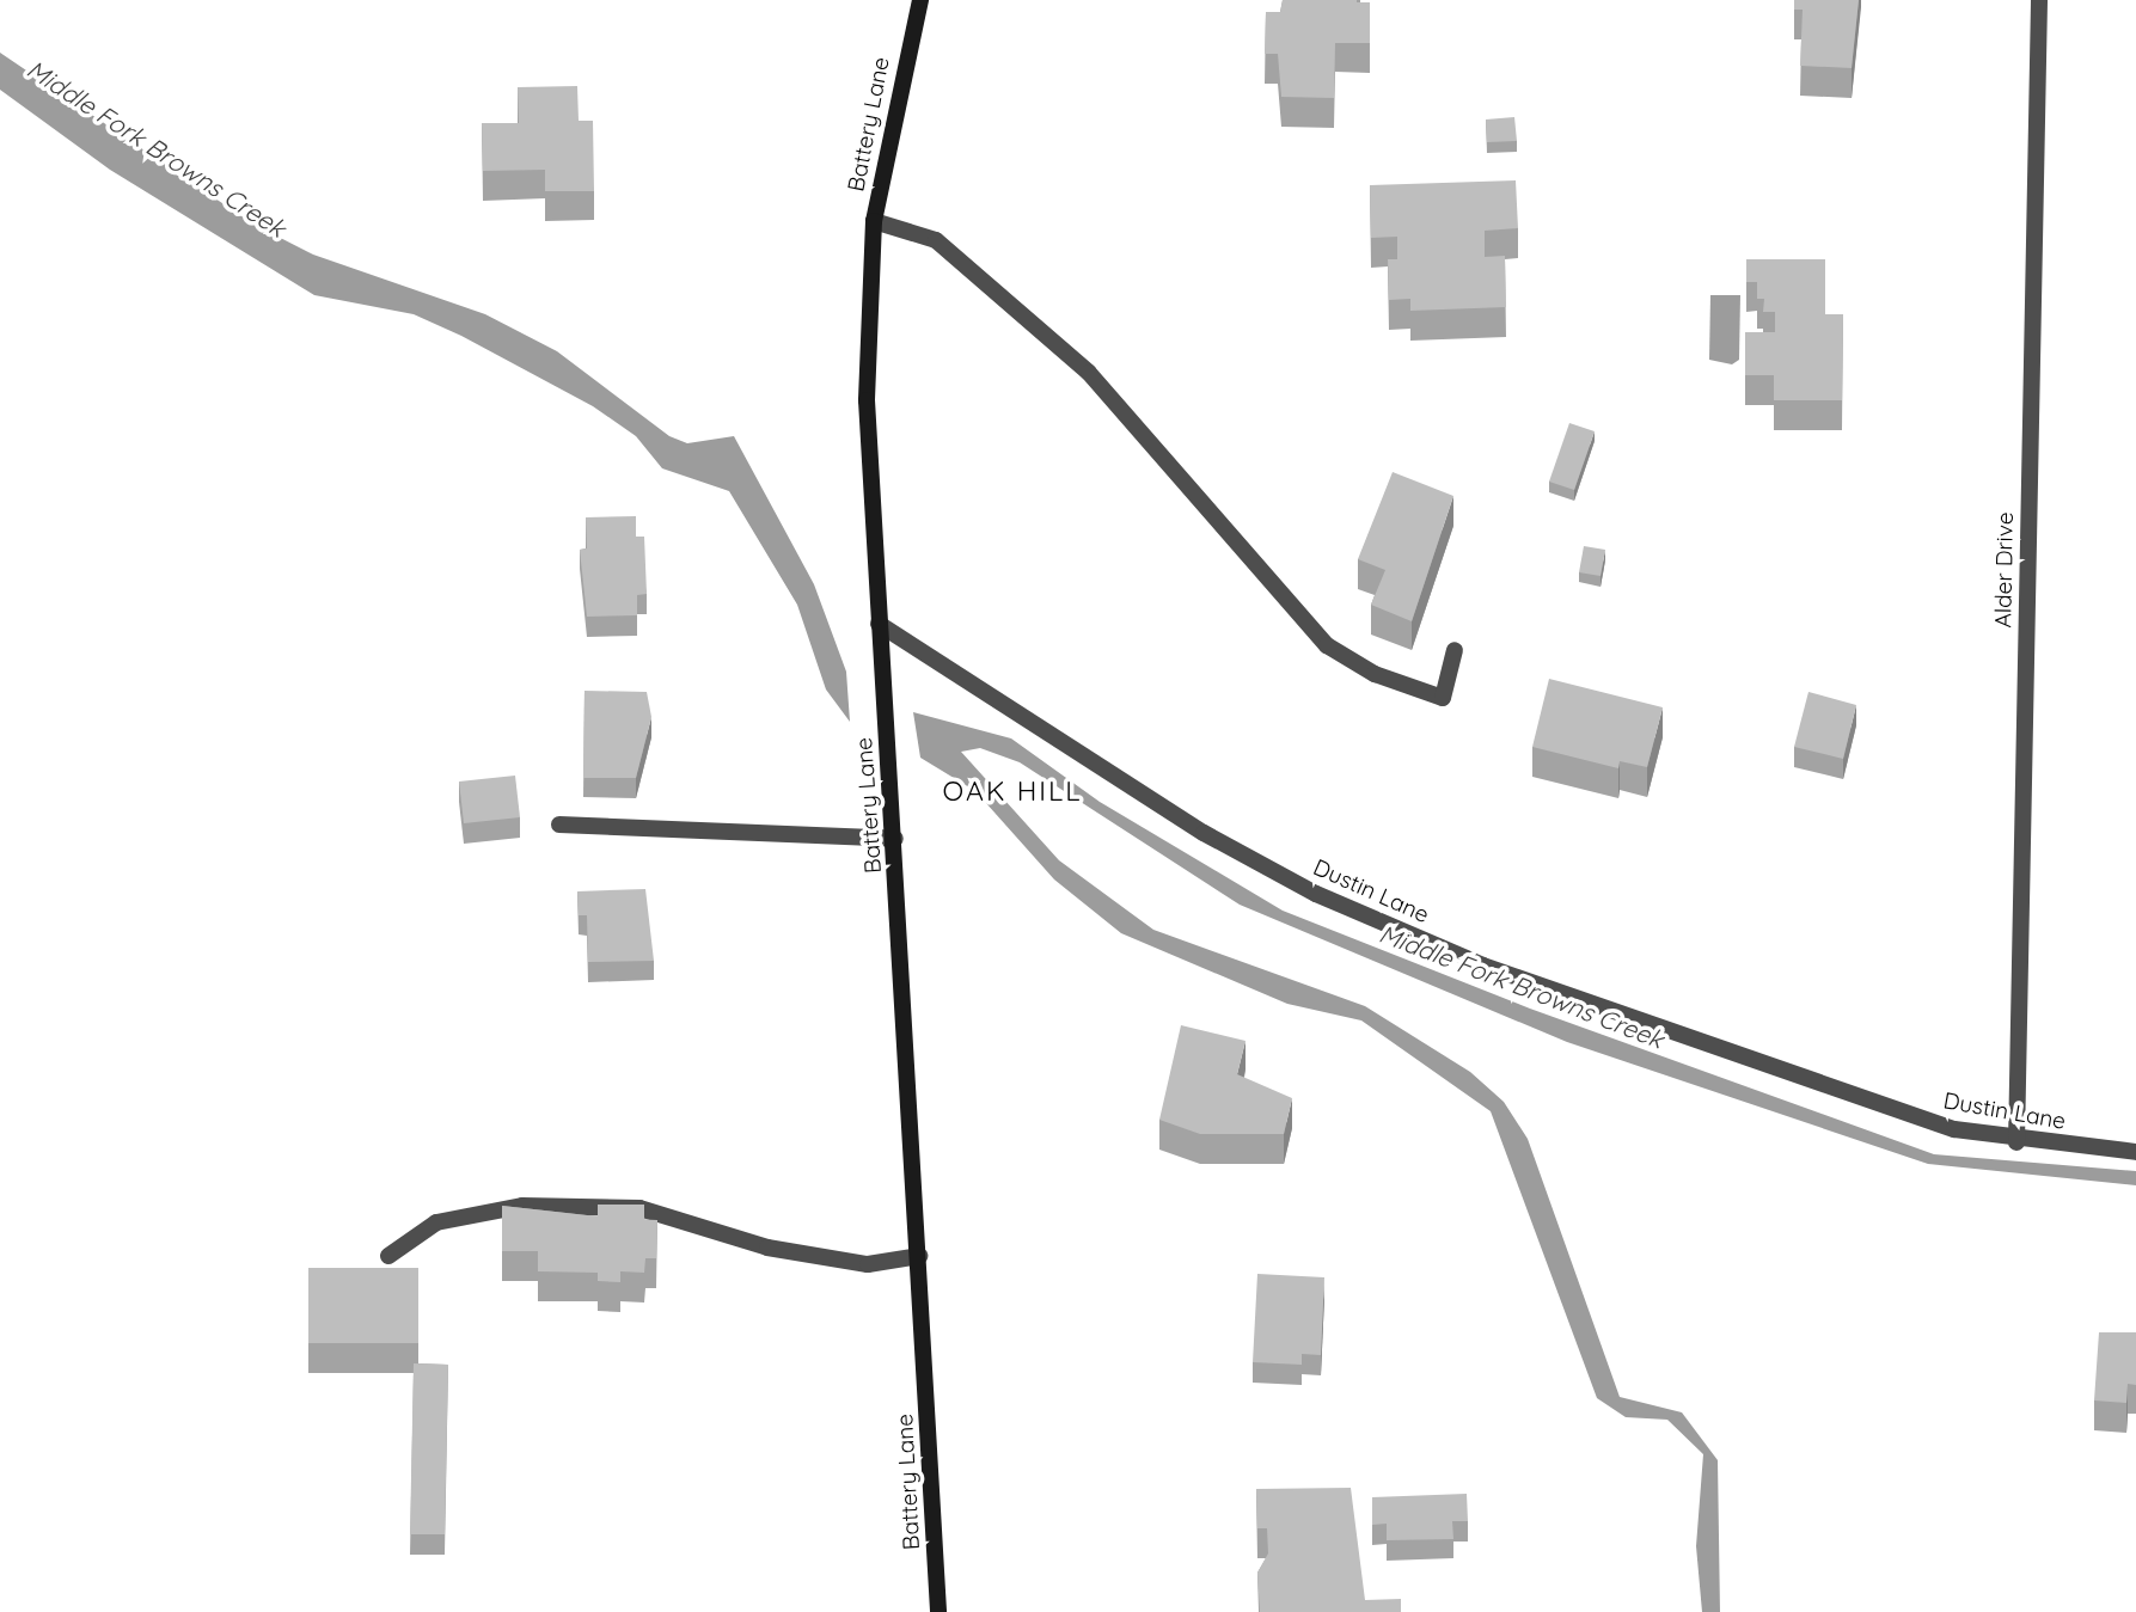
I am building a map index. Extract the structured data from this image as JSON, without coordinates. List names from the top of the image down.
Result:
{
  "streets": {
    "main road": ["Battery Lane"],
    "street": ["Alder Drive", "Dustin Lane"]
  },
  "crossings": [
    ["Battery Lane", "Dustin Lane"],
    ["Alder Drive", "Dustin Lane"]
  ],
  "districts": ["OAK HILL"],
  "water": ["Middle Fork Browns Creek"]
}
